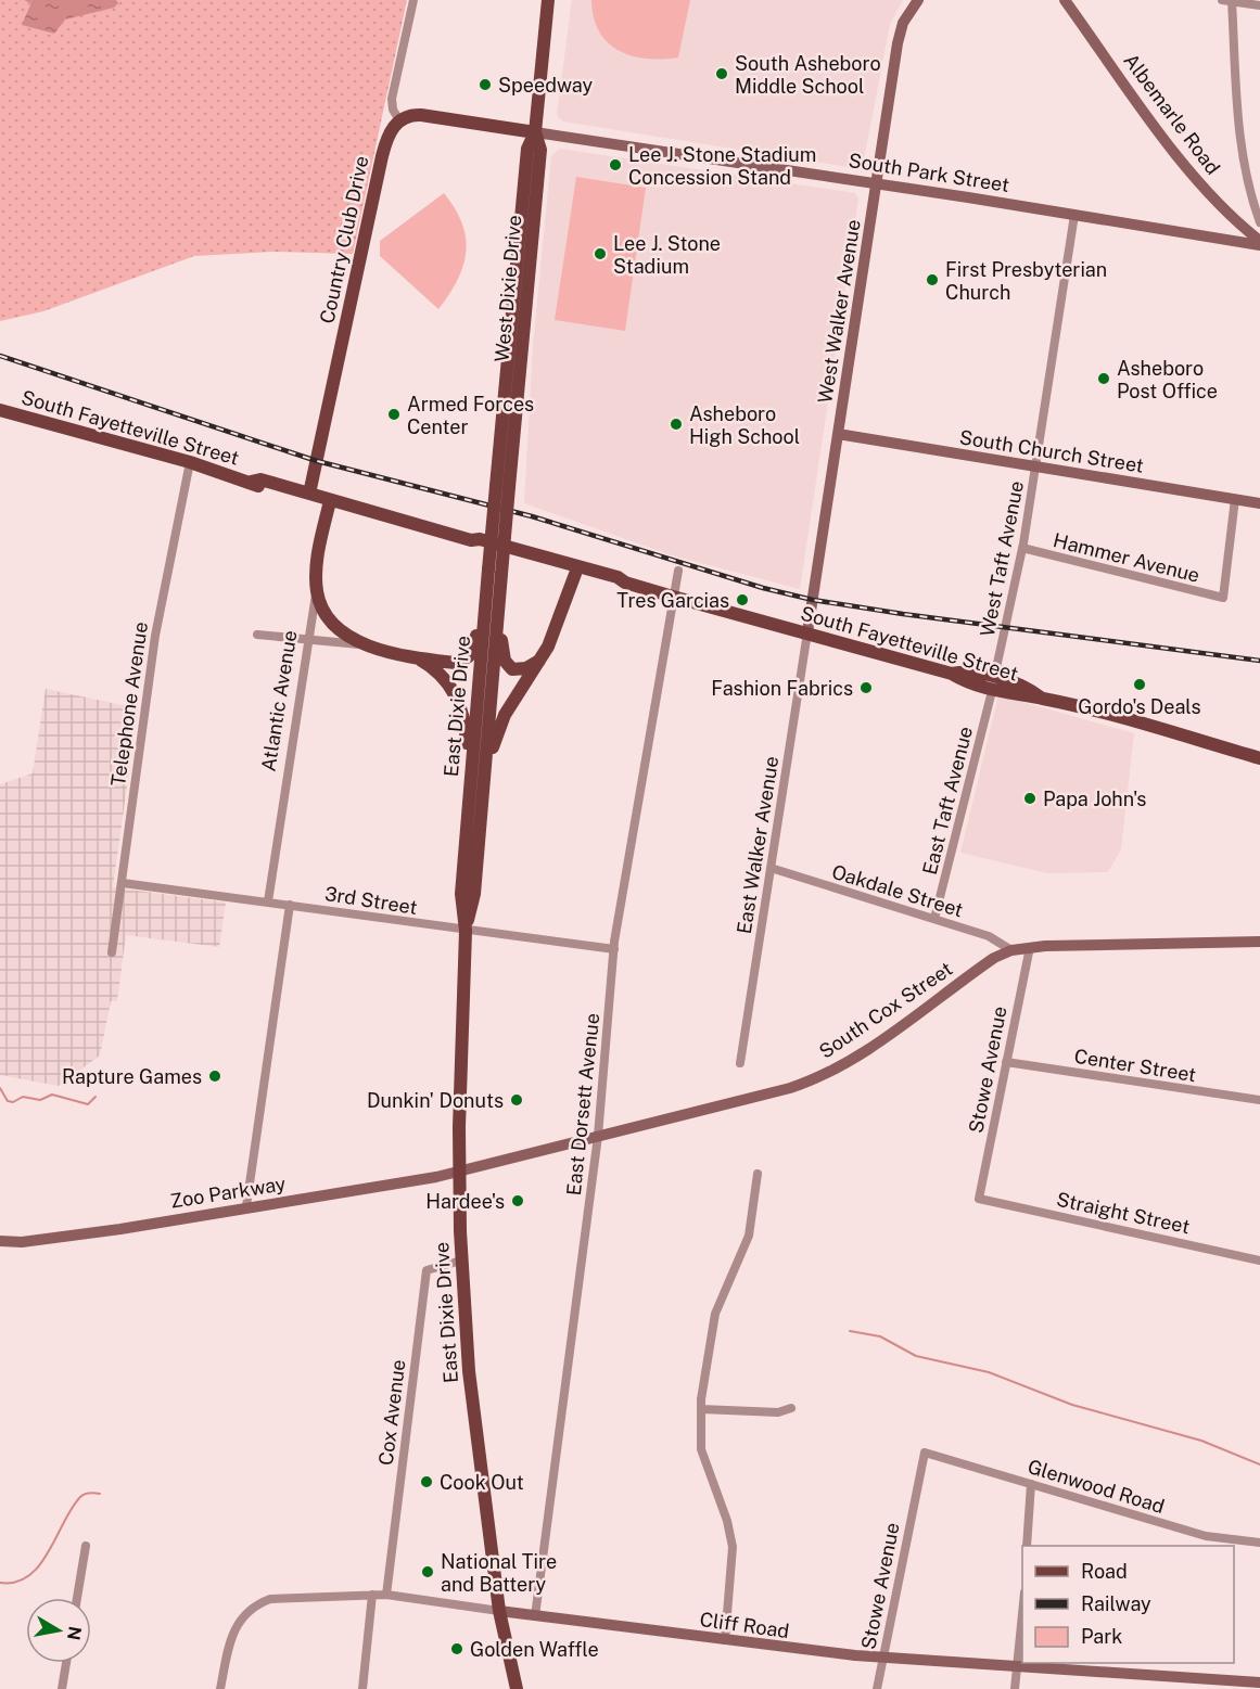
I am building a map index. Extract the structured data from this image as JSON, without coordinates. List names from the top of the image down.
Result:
{
  "streets": {
    "main road": [
      "Albemarle Road",
      "South Park Street",
      "Country Club Drive",
      "West Dixie Drive",
      "West Walker Avenue",
      "South Fayetteville Street",
      "South Church Street",
      "Atlantic Avenue",
      "East Dixie Drive",
      "South Cox Street",
      "Zoo Parkway",
      "Cliff Road"
    ],
    "street": [
      "Hammer Avenue",
      "West Taft Avenue",
      "Telephone Avenue",
      "East Taft Avenue",
      "East Walker Avenue",
      "Oakdale Street",
      "3rd Street",
      "Center Street",
      "Stowe Avenue",
      "East Dorsett Avenue",
      "Straight Street",
      "Cox Avenue",
      "Glenwood Road"
    ]
  },
  "crossings": [
    ["South Park Street", "Country Club Drive"],
    ["South Park Street", "West Dixie Drive"],
    ["South Park Street", "West Walker Avenue"],
    ["South Park Street", "West Taft Avenue"],
    ["Country Club Drive", "South Fayetteville Street"],
    ["West Dixie Drive", "East Dixie Drive"],
    ["West Walker Avenue", "South Fayetteville Street"],
    ["West Walker Avenue", "South Church Street"],
    ["West Walker Avenue", "East Walker Avenue"],
    ["South Fayetteville Street", "West Taft Avenue"],
    ["South Fayetteville Street", "Atlantic Avenue"],
    ["South Fayetteville Street", "Telephone Avenue"],
    ["South Fayetteville Street", "East Taft Avenue"],
    ["South Fayetteville Street", "East Walker Avenue"],
    ["South Fayetteville Street", "East Dorsett Avenue"],
    ["South Church Street", "Hammer Avenue"],
    ["South Church Street", "West Taft Avenue"],
    ["Hammer Avenue", "West Taft Avenue"],
    ["West Taft Avenue", "East Taft Avenue"],
    ["Atlantic Avenue", "3rd Street"],
    ["Telephone Avenue", "3rd Street"],
    ["East Dixie Drive", "3rd Street"],
    ["East Dixie Drive", "South Cox Street"],
    ["East Dixie Drive", "Zoo Parkway"],
    ["East Dixie Drive", "Cox Avenue"],
    ["East Dixie Drive", "Cliff Road"],
    ["East Taft Avenue", "Oakdale Street"],
    ["East Walker Avenue", "Oakdale Street"],
    ["Oakdale Street", "South Cox Street"],
    ["3rd Street", "East Dorsett Avenue"],
    ["South Cox Street", "Stowe Avenue"],
    ["South Cox Street", "East Dorsett Avenue"],
    ["South Cox Street", "Zoo Parkway"],
    ["Center Street", "Stowe Avenue"],
    ["Stowe Avenue", "Straight Street"],
    ["Stowe Avenue", "Glenwood Road"],
    ["Stowe Avenue", "Cliff Road"],
    ["East Dorsett Avenue", "Cliff Road"],
    ["Cox Avenue", "Cliff Road"]
  ],
  "places": [
    "South Asheboro Middle School",
    "Speedway",
    "Lee J. Stone Stadium Concession Stand",
    "Lee J. Stone Stadium",
    "First Presbyterian Church",
    "Asheboro Post Office",
    "Armed Forces Center",
    "Asheboro High School",
    "Tres Garcias",
    "Gordo's Deals",
    "Fashion Fabrics",
    "Papa John's",
    "Rapture Games",
    "Dunkin' Donuts",
    "Hardee's",
    "Cook Out",
    "National Tire and Battery",
    "Golden Waffle"
  ],
  "legend": ["Road", "Railway", "Park"],
  "north": "right"
}
